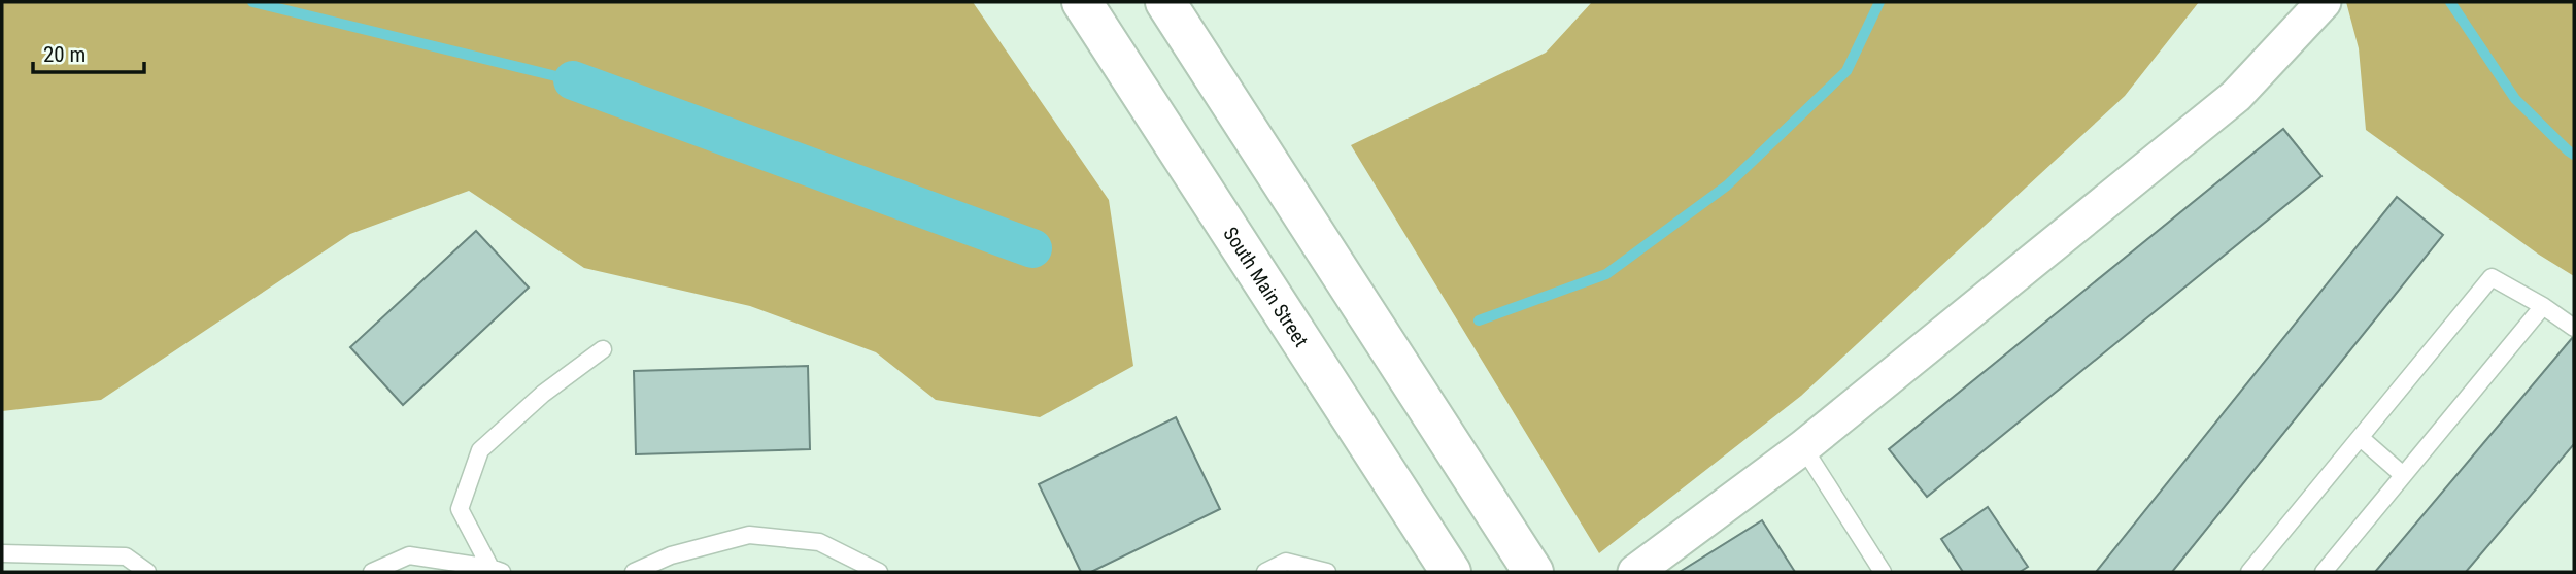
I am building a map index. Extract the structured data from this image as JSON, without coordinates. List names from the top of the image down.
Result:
{
  "streets": {
    "main road": ["South Main Street"]
  },
  "scale_bar": "20 m"
}
